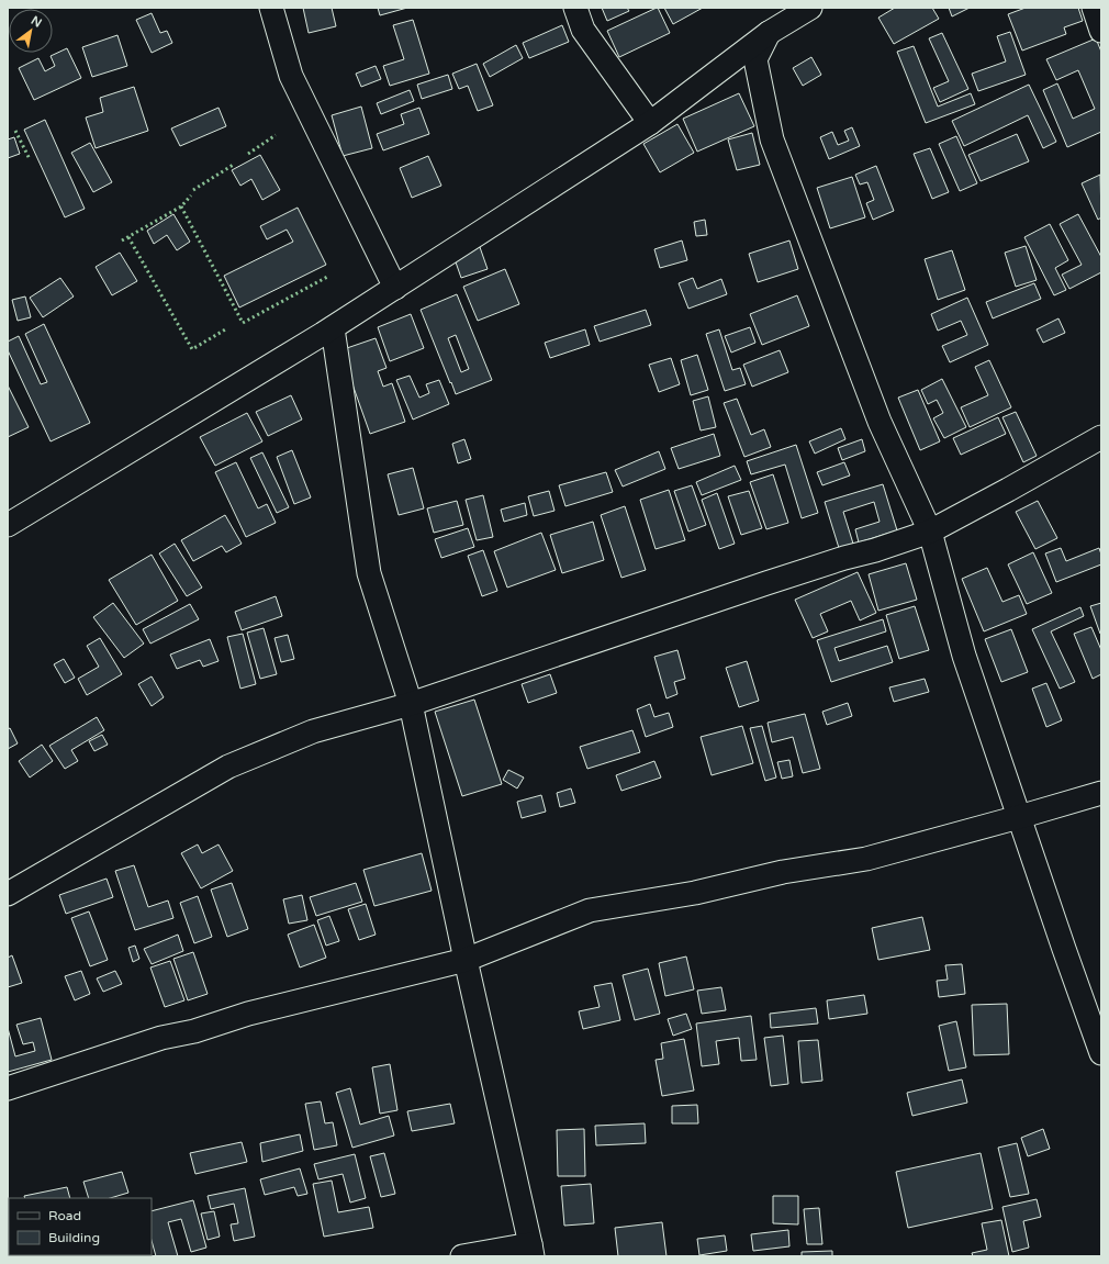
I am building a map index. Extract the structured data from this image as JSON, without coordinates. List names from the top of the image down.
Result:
{
  "legend": ["Road", "Building"],
  "north": "top right"
}
